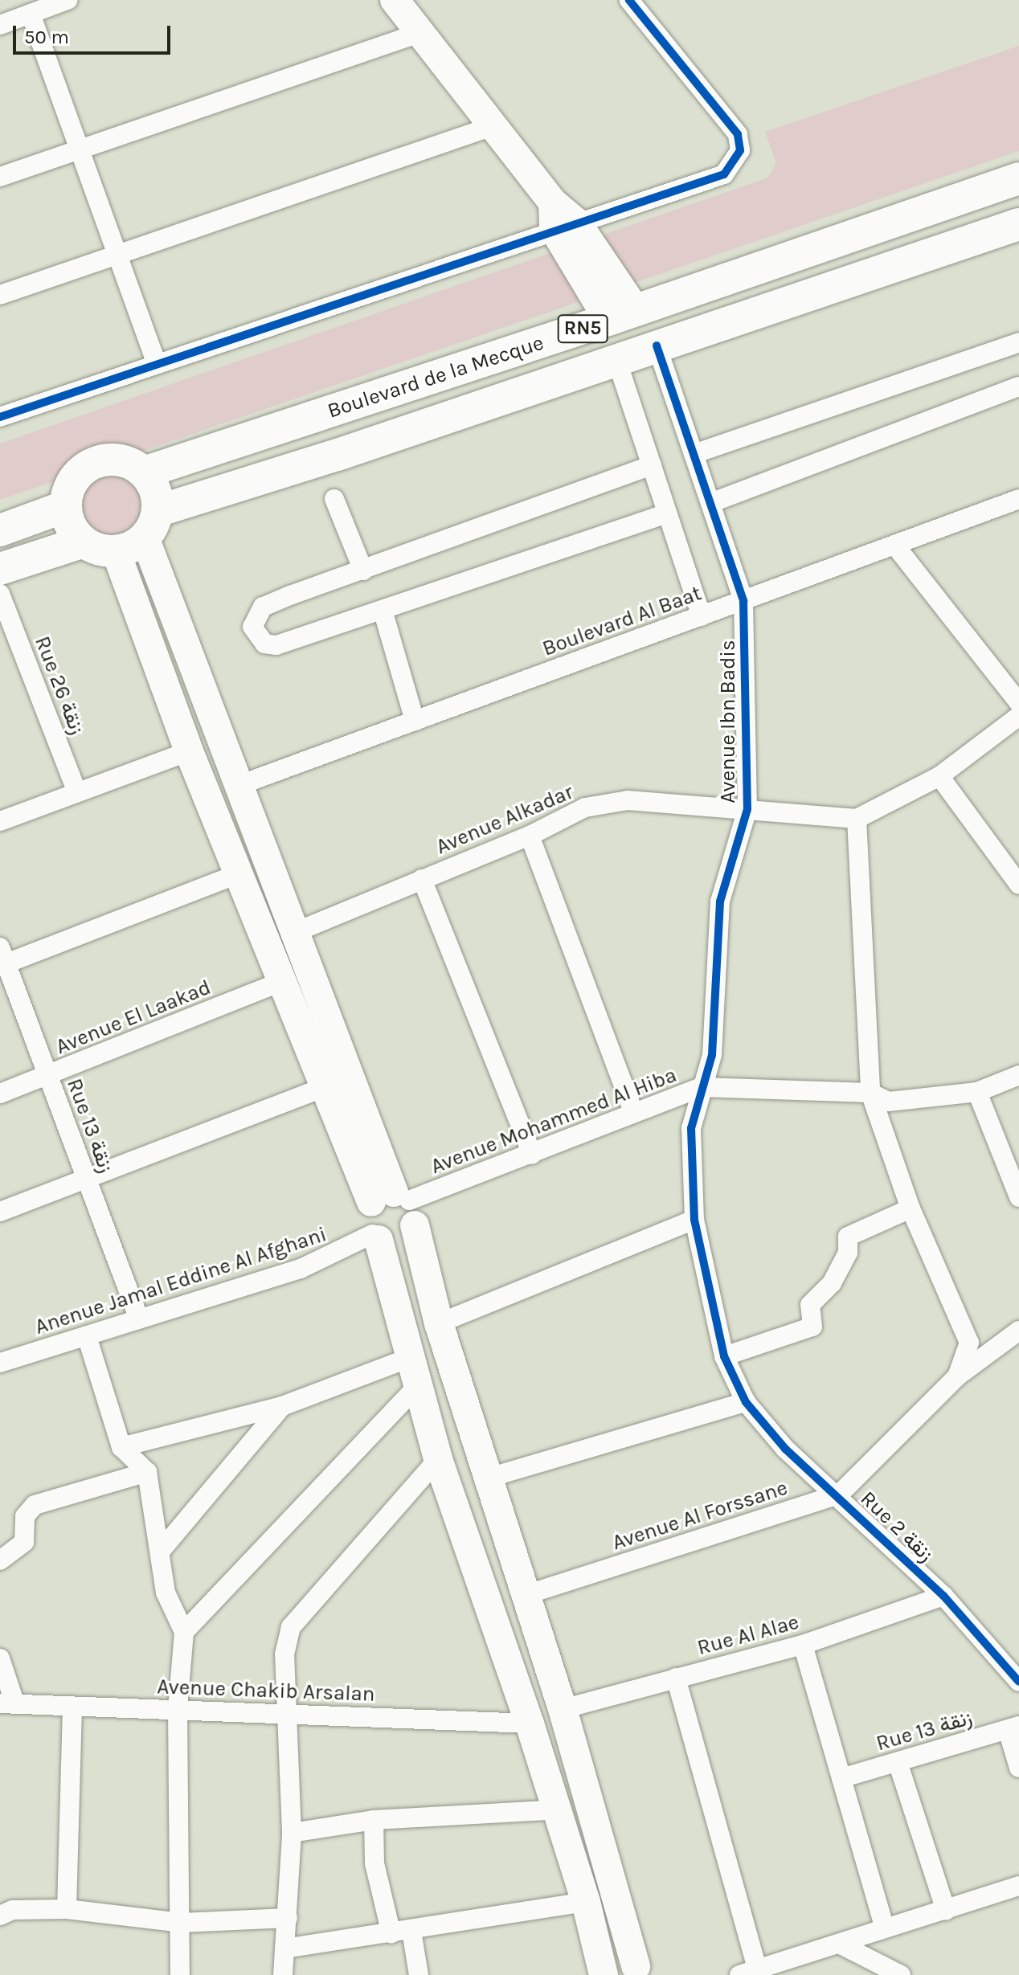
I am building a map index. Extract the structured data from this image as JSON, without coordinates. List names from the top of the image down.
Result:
{
  "streets": {
    "main road": ["RN5", "Boulevard de la Mecque"],
    "street": [
      "Boulevard Al Baat",
      "Rue 26 زنقة",
      "Avenue Ibn Badis",
      "Avenue Alkadar",
      "Avenue El Laakad",
      "Avenue Mohammed Al Hiba",
      "Rue 13 زنقة",
      "Anenue Jamal Eddine Al Afghani",
      "Avenue Al Forssane",
      "Rue 2 زنقة",
      "Rue Al Alae",
      "Avenue Chakib Arsalan"
    ]
  },
  "crossings": [
    ["Boulevard de la Mecque", "Avenue Ibn Badis"],
    ["Boulevard Al Baat", "Avenue Ibn Badis"],
    ["Avenue Ibn Badis", "Avenue Alkadar"],
    ["Avenue Ibn Badis", "Avenue Mohammed Al Hiba"],
    ["Avenue Ibn Badis", "Rue 2 زنقة"],
    ["Avenue El Laakad", "Rue 13 زنقة"],
    ["Rue 13 زنقة", "Anenue Jamal Eddine Al Afghani"],
    ["Avenue Al Forssane", "Rue 2 زنقة"],
    ["Rue 2 زنقة", "Rue Al Alae"]
  ],
  "scale_bar": "50 m"
}
